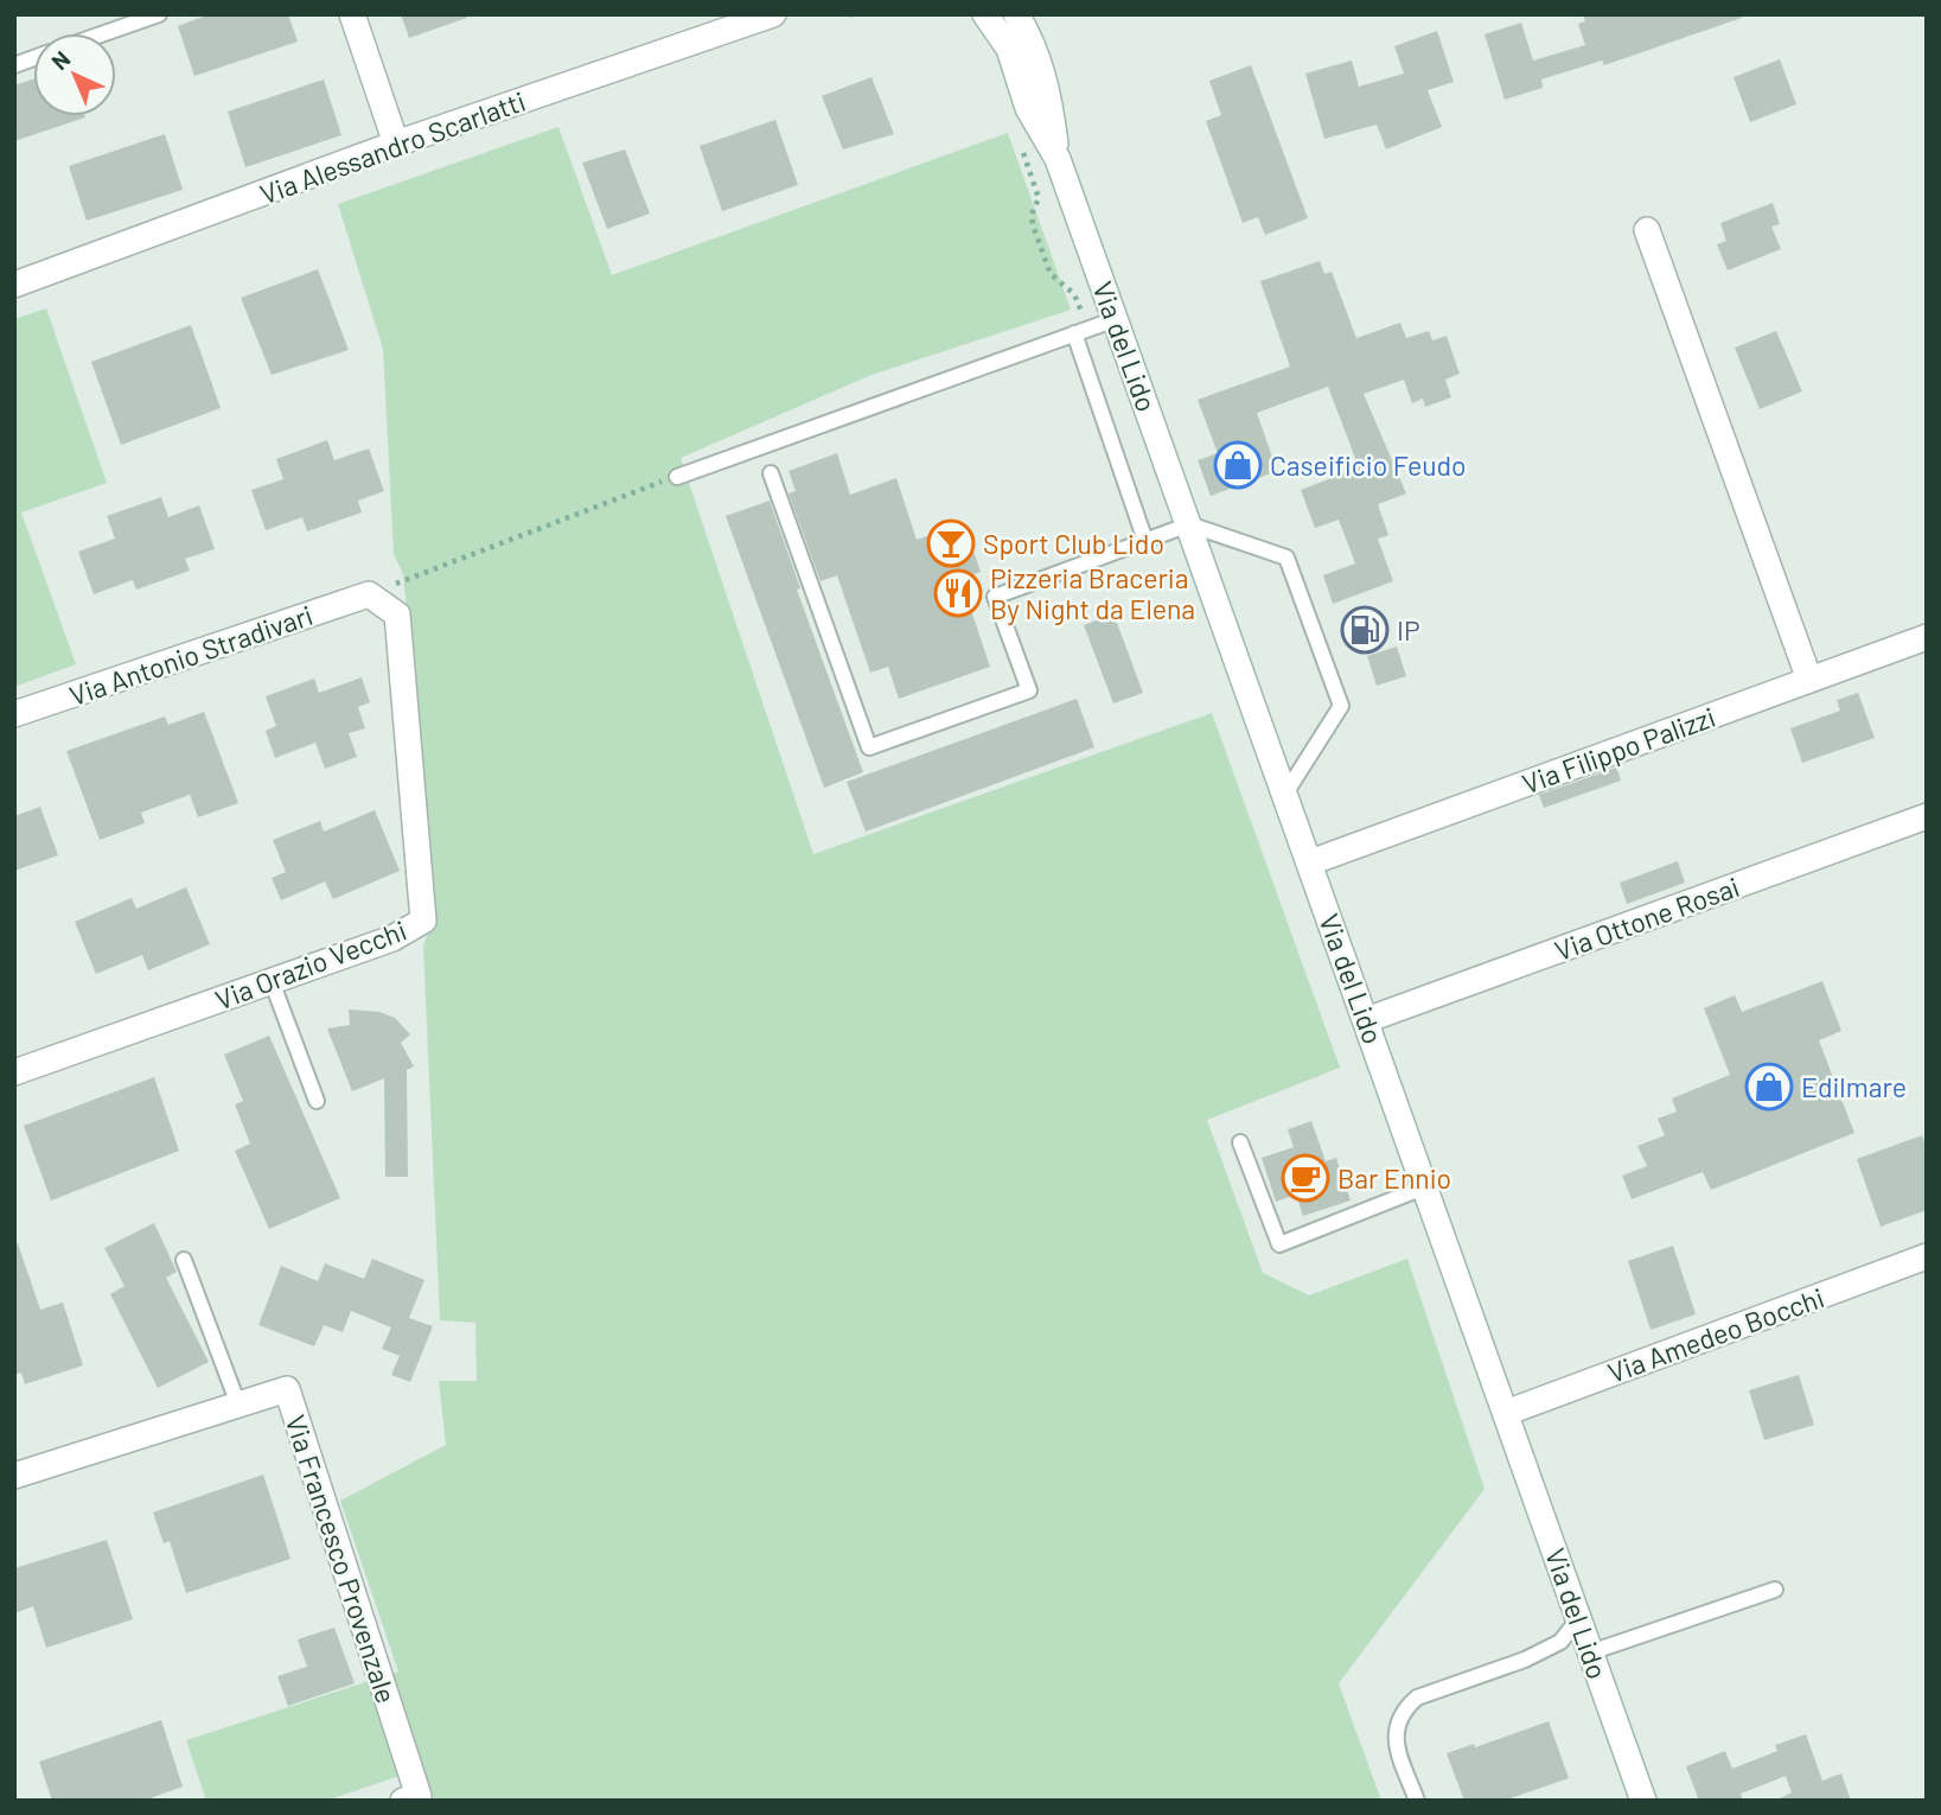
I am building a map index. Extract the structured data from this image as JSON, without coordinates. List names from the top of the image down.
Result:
{
  "streets": {
    "street": [
      "Via Alessandro Scarlatti",
      "Via del Lido",
      "Via Antonio Stradivari",
      "Via Filippo Palizzi",
      "Via Ottone Rosai",
      "Via Orazio Vecchi",
      "Via Amedeo Bocchi",
      "Via Francesco Provenzale"
    ]
  },
  "crossings": [
    ["Via del Lido", "Via Filippo Palizzi"],
    ["Via del Lido", "Via Ottone Rosai"],
    ["Via del Lido", "Via Amedeo Bocchi"],
    ["Via Antonio Stradivari", "Via Orazio Vecchi"]
  ],
  "places": {
    "shop": ["Caseificio Feudo", "Edilmare"],
    "bar": ["Sport Club Lido"],
    "restaurant": ["Pizzeria Braceria By Night da Elena"],
    "fuel station": ["IP"],
    "cafe": ["Bar Ennio"]
  },
  "north": "top left"
}
